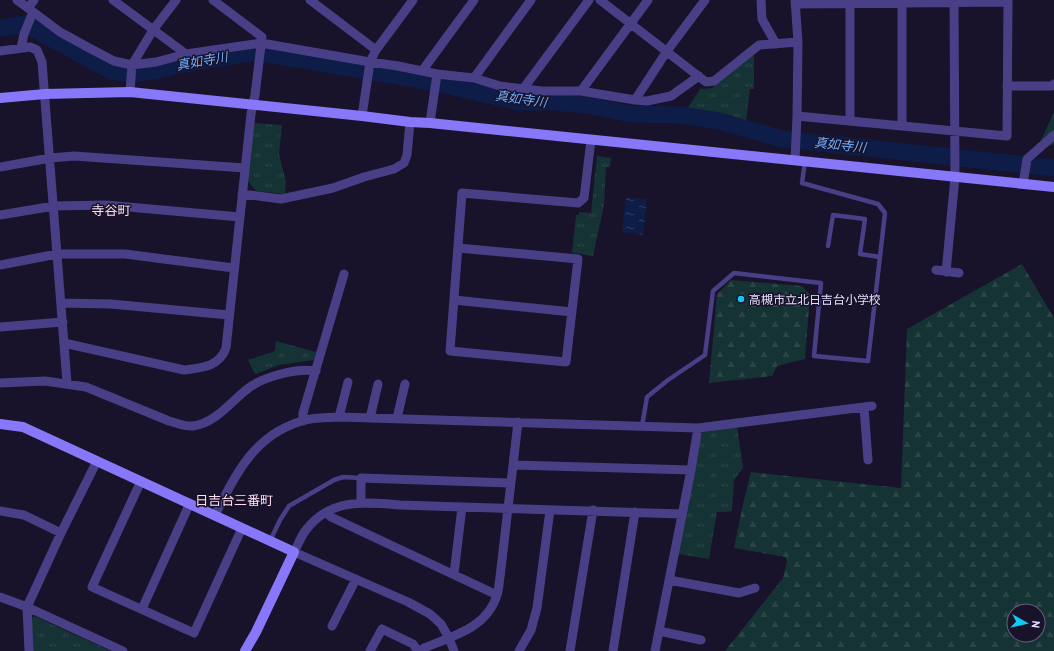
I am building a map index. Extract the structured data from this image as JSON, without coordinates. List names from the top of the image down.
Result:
{
  "districts": ["寺谷町", "日吉台三番町"],
  "water": ["真如寺川"],
  "places": ["高槻市立北日吉台小学校"],
  "north": "right"
}
